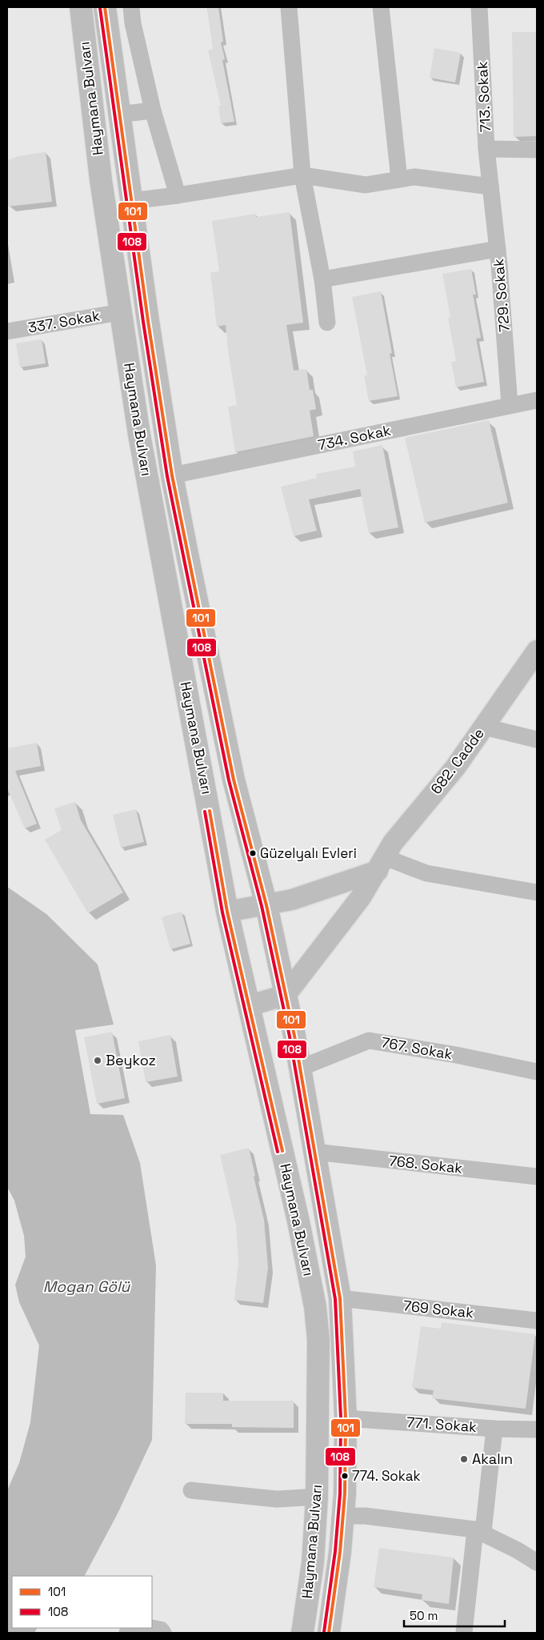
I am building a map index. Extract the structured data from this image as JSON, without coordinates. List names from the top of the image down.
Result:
{
  "streets": {
    "highway": ["Haymana Bulvarı"],
    "main road": ["682. Cadde"],
    "street": [
      "713. Sokak",
      "729. Sokak",
      "337. Sokak",
      "734. Sokak",
      "767. Sokak",
      "768. Sokak",
      "769 Sokak",
      "771. Sokak"
    ]
  },
  "crossings": [
    ["713. Sokak", "729. Sokak"],
    ["Haymana Bulvarı", "337. Sokak"],
    ["Haymana Bulvarı", "734. Sokak"],
    ["Haymana Bulvarı", "682. Cadde"],
    ["Haymana Bulvarı", "767. Sokak"],
    ["Haymana Bulvarı", "768. Sokak"],
    ["Haymana Bulvarı", "769 Sokak"],
    ["Haymana Bulvarı", "771. Sokak"],
    ["729. Sokak", "734. Sokak"]
  ],
  "water": ["Mogan Gölü"],
  "places": [
    "Güzelyalı Evleri",
    "Beykoz",
    "Akalın",
    "774. Sokak"
  ],
  "lines": ["transit line 101", "transit line 108"],
  "legend": ["101", "108"],
  "scale_bar": "50 m"
}
